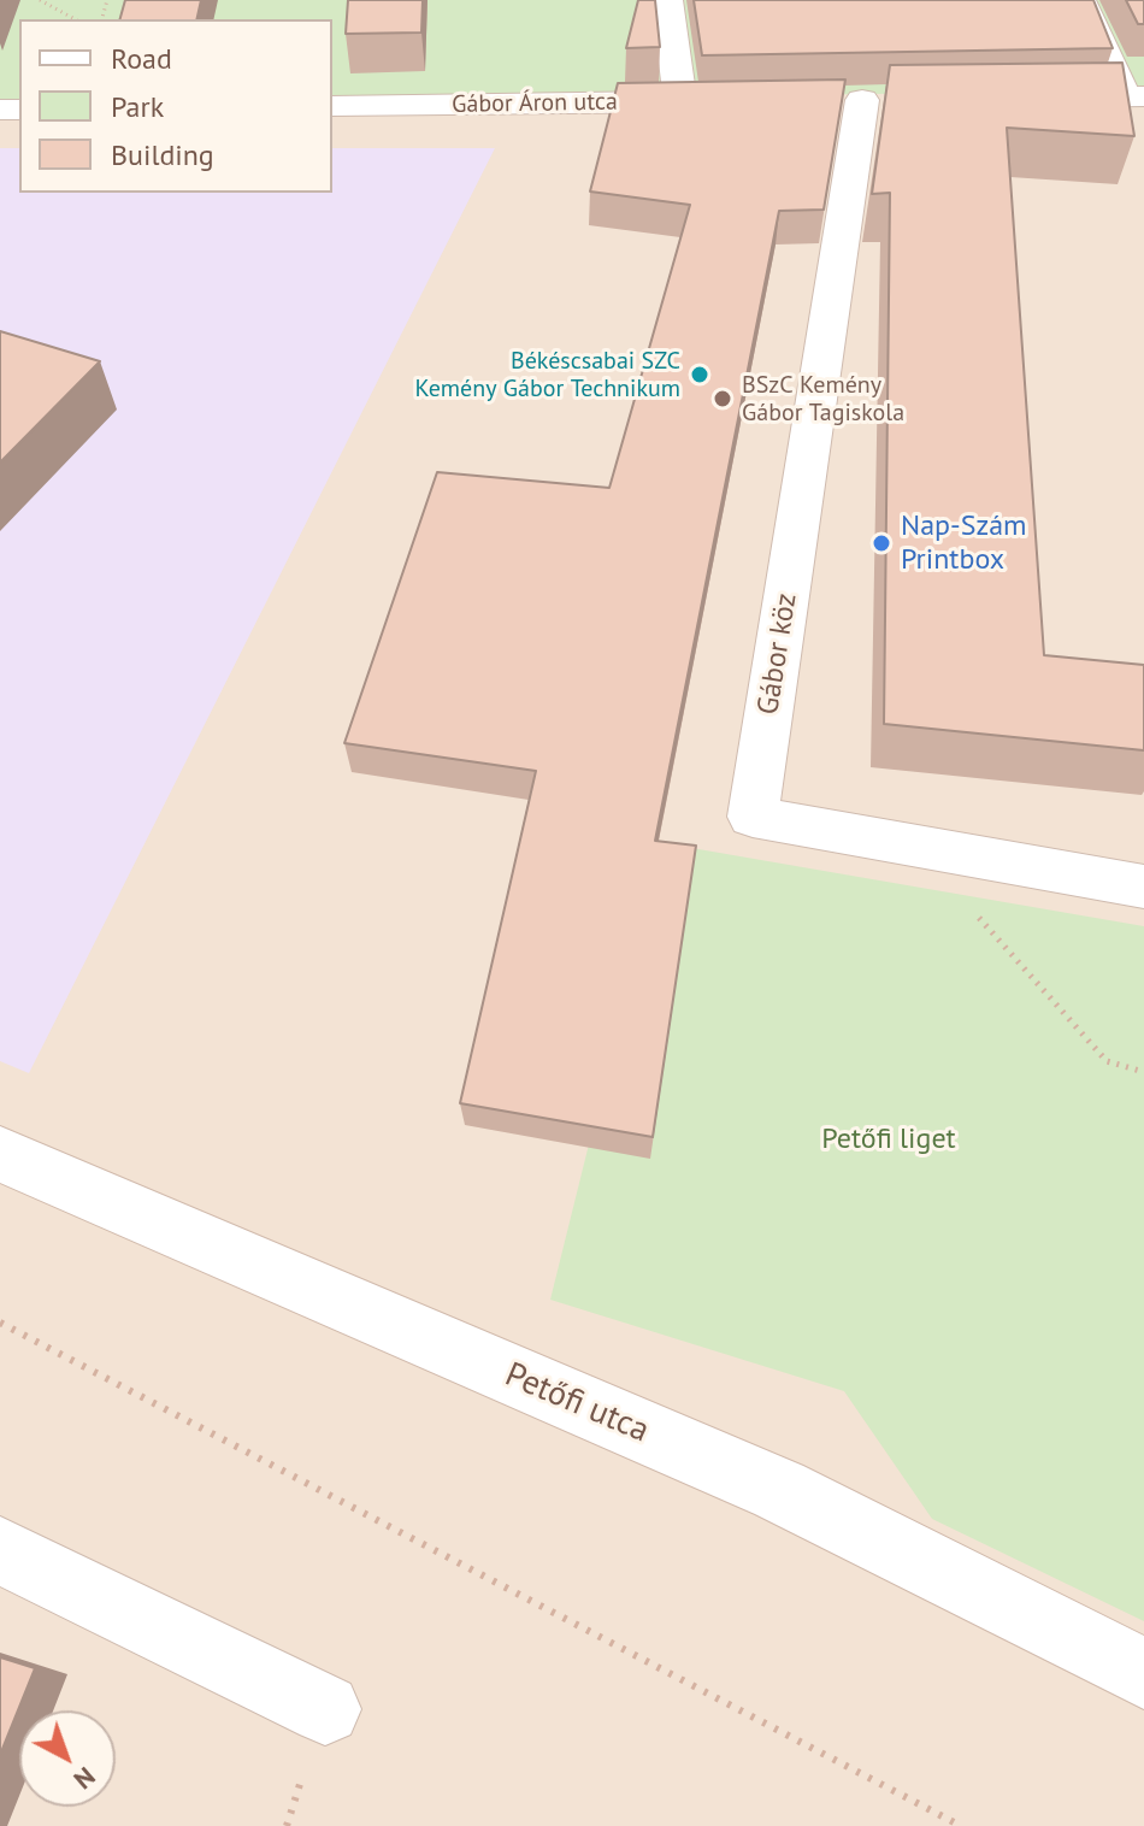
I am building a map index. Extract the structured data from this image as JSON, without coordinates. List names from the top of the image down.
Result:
{
  "streets": {
    "street": ["Gábor Áron utca", "Gábor köz", "Petőfi utca"]
  },
  "parks": ["Petőfi liget"],
  "places": ["Békéscsabai SZC Kemény Gábor Technikum", "BSzC Kemény Gábor Tagiskola", "Nap-Szám Printbox"],
  "legend": ["Road", "Park", "Building"],
  "north": "bottom right"
}
